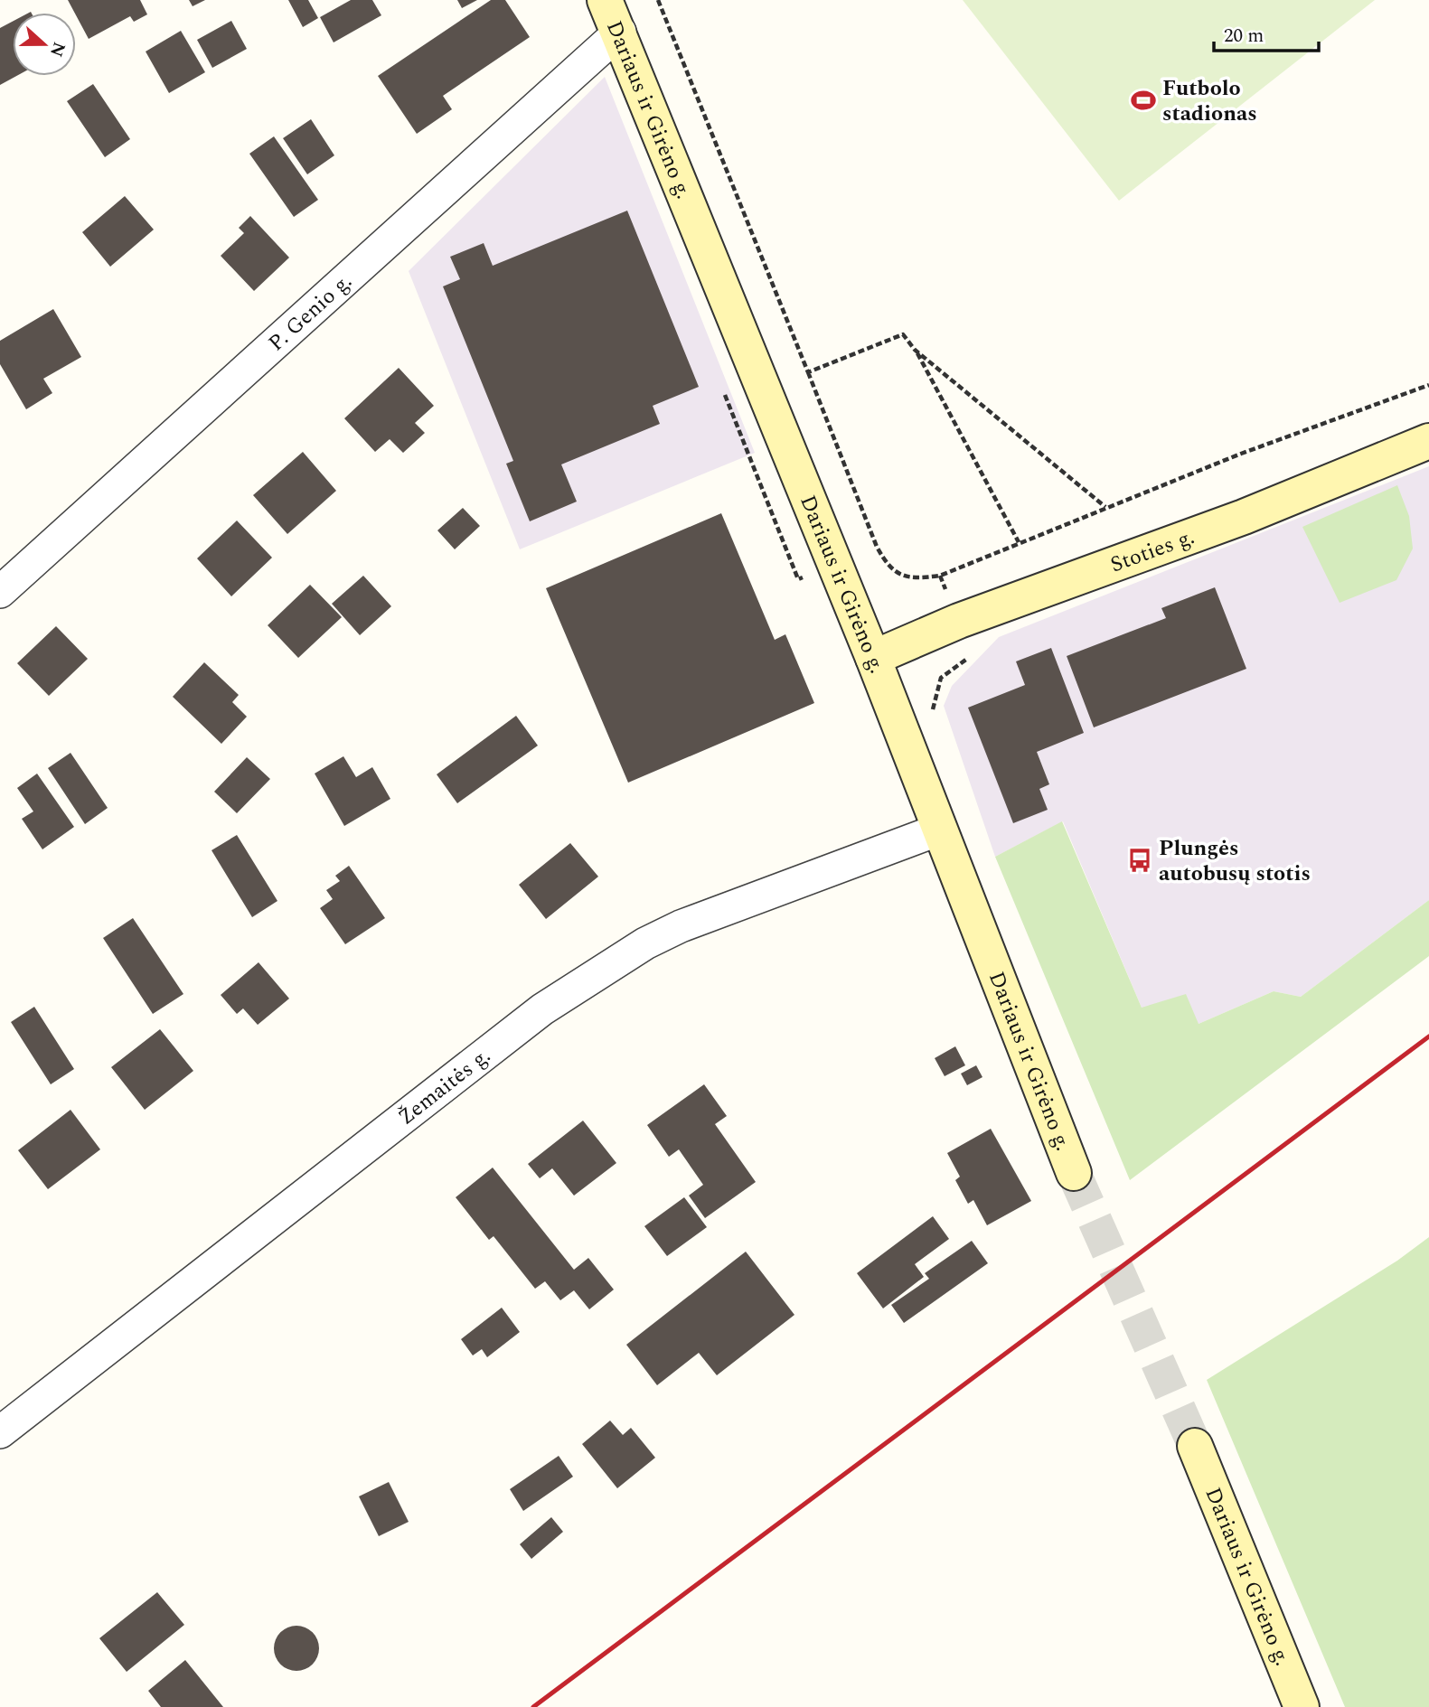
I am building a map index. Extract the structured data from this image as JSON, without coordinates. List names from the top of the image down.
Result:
{
  "streets": {
    "main road": ["Dariaus ir Girėno g.", "Stoties g."],
    "street": ["P. Genio g.", "Žemaitės g."]
  },
  "crossings": [
    ["Dariaus ir Girėno g.", "P. Genio g."],
    ["Dariaus ir Girėno g.", "Stoties g."],
    ["Dariaus ir Girėno g.", "Žemaitės g."]
  ],
  "places": {
    "sports": ["Futbolo stadionas"],
    "bus stop": ["Plungės autobusų stotis"]
  },
  "scale_bar": "20 m",
  "north": "right"
}
